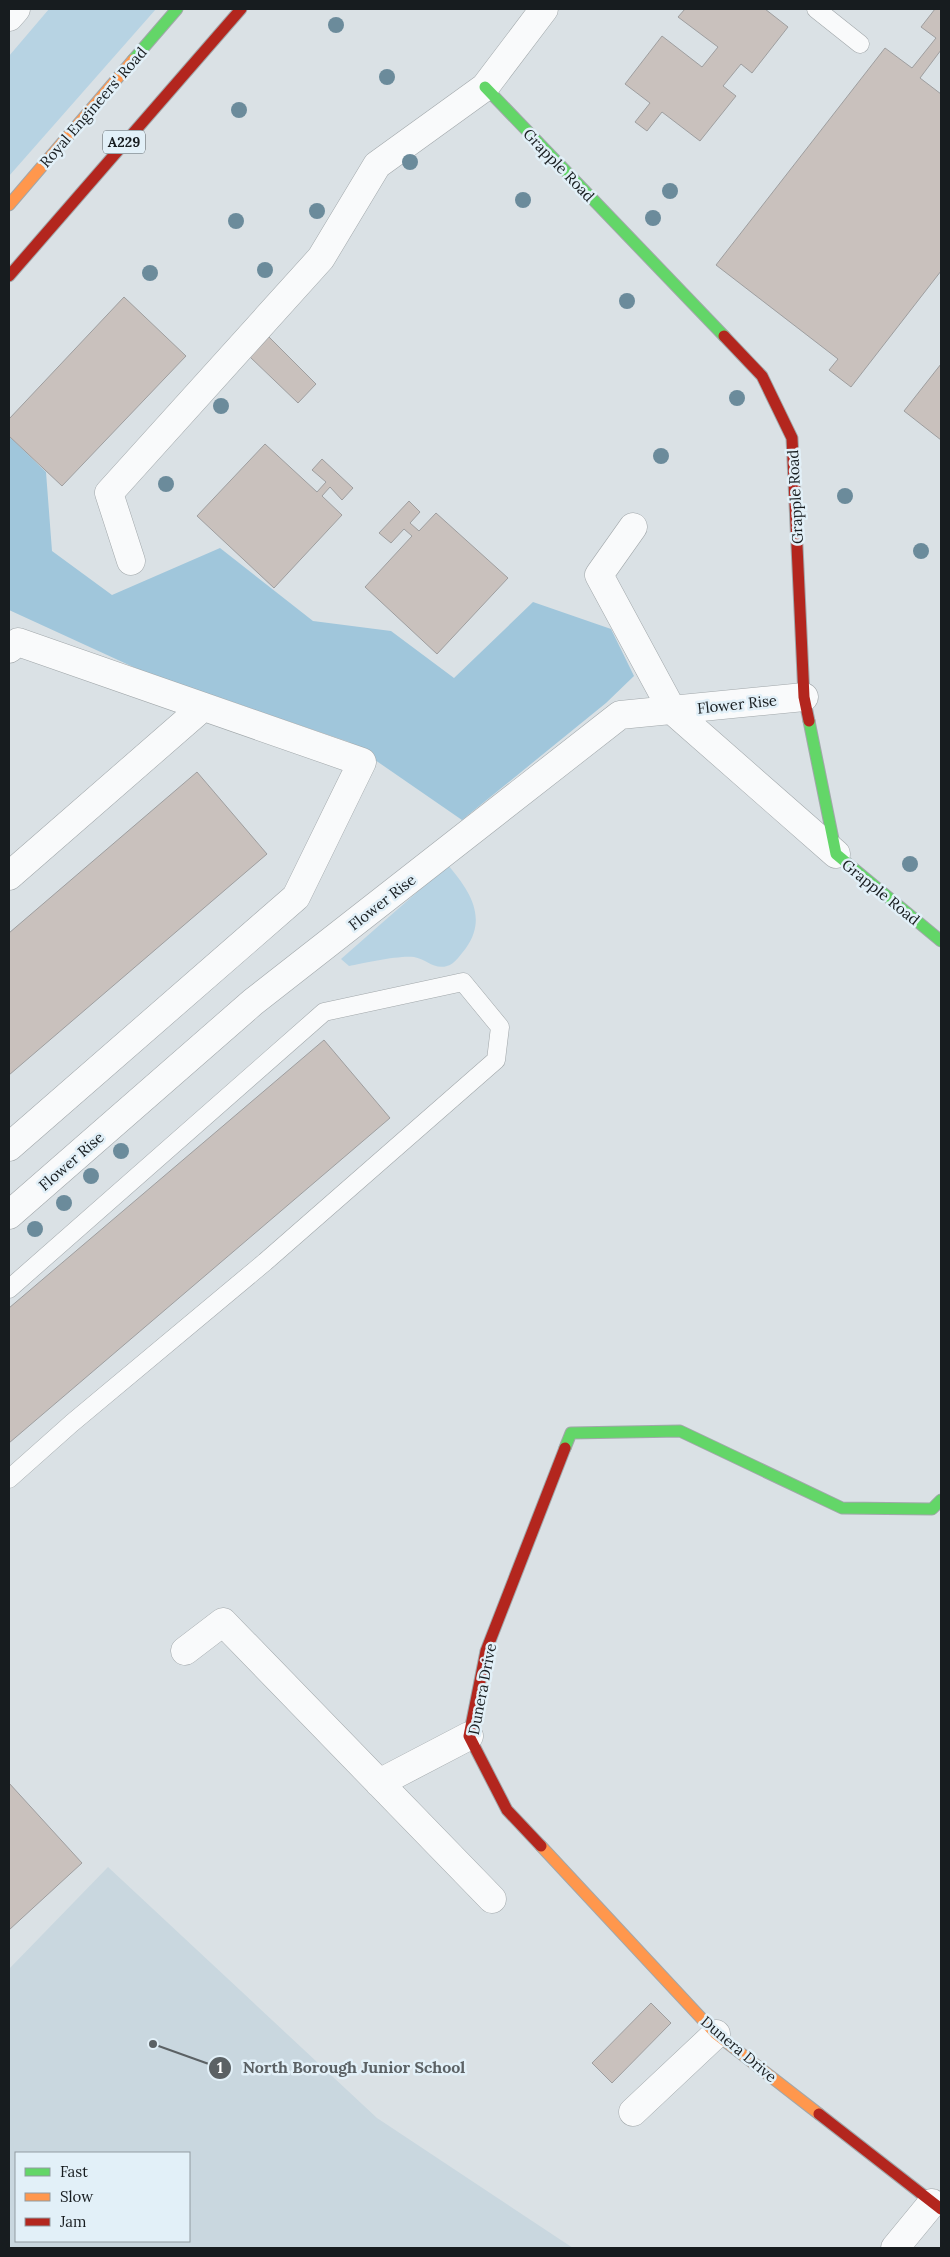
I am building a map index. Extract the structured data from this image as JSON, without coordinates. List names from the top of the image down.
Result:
{
  "streets": {
    "main road": [
      "Royal Engineers' Road",
      "A229",
      "Grapple Road",
      "Dunera Drive"
    ],
    "street": ["Flower Rise"]
  },
  "crossings": [
    ["Grapple Road", "Flower Rise"]
  ],
  "places": ["North Borough Junior School"],
  "legend": ["Fast", "Slow", "Jam"]
}
